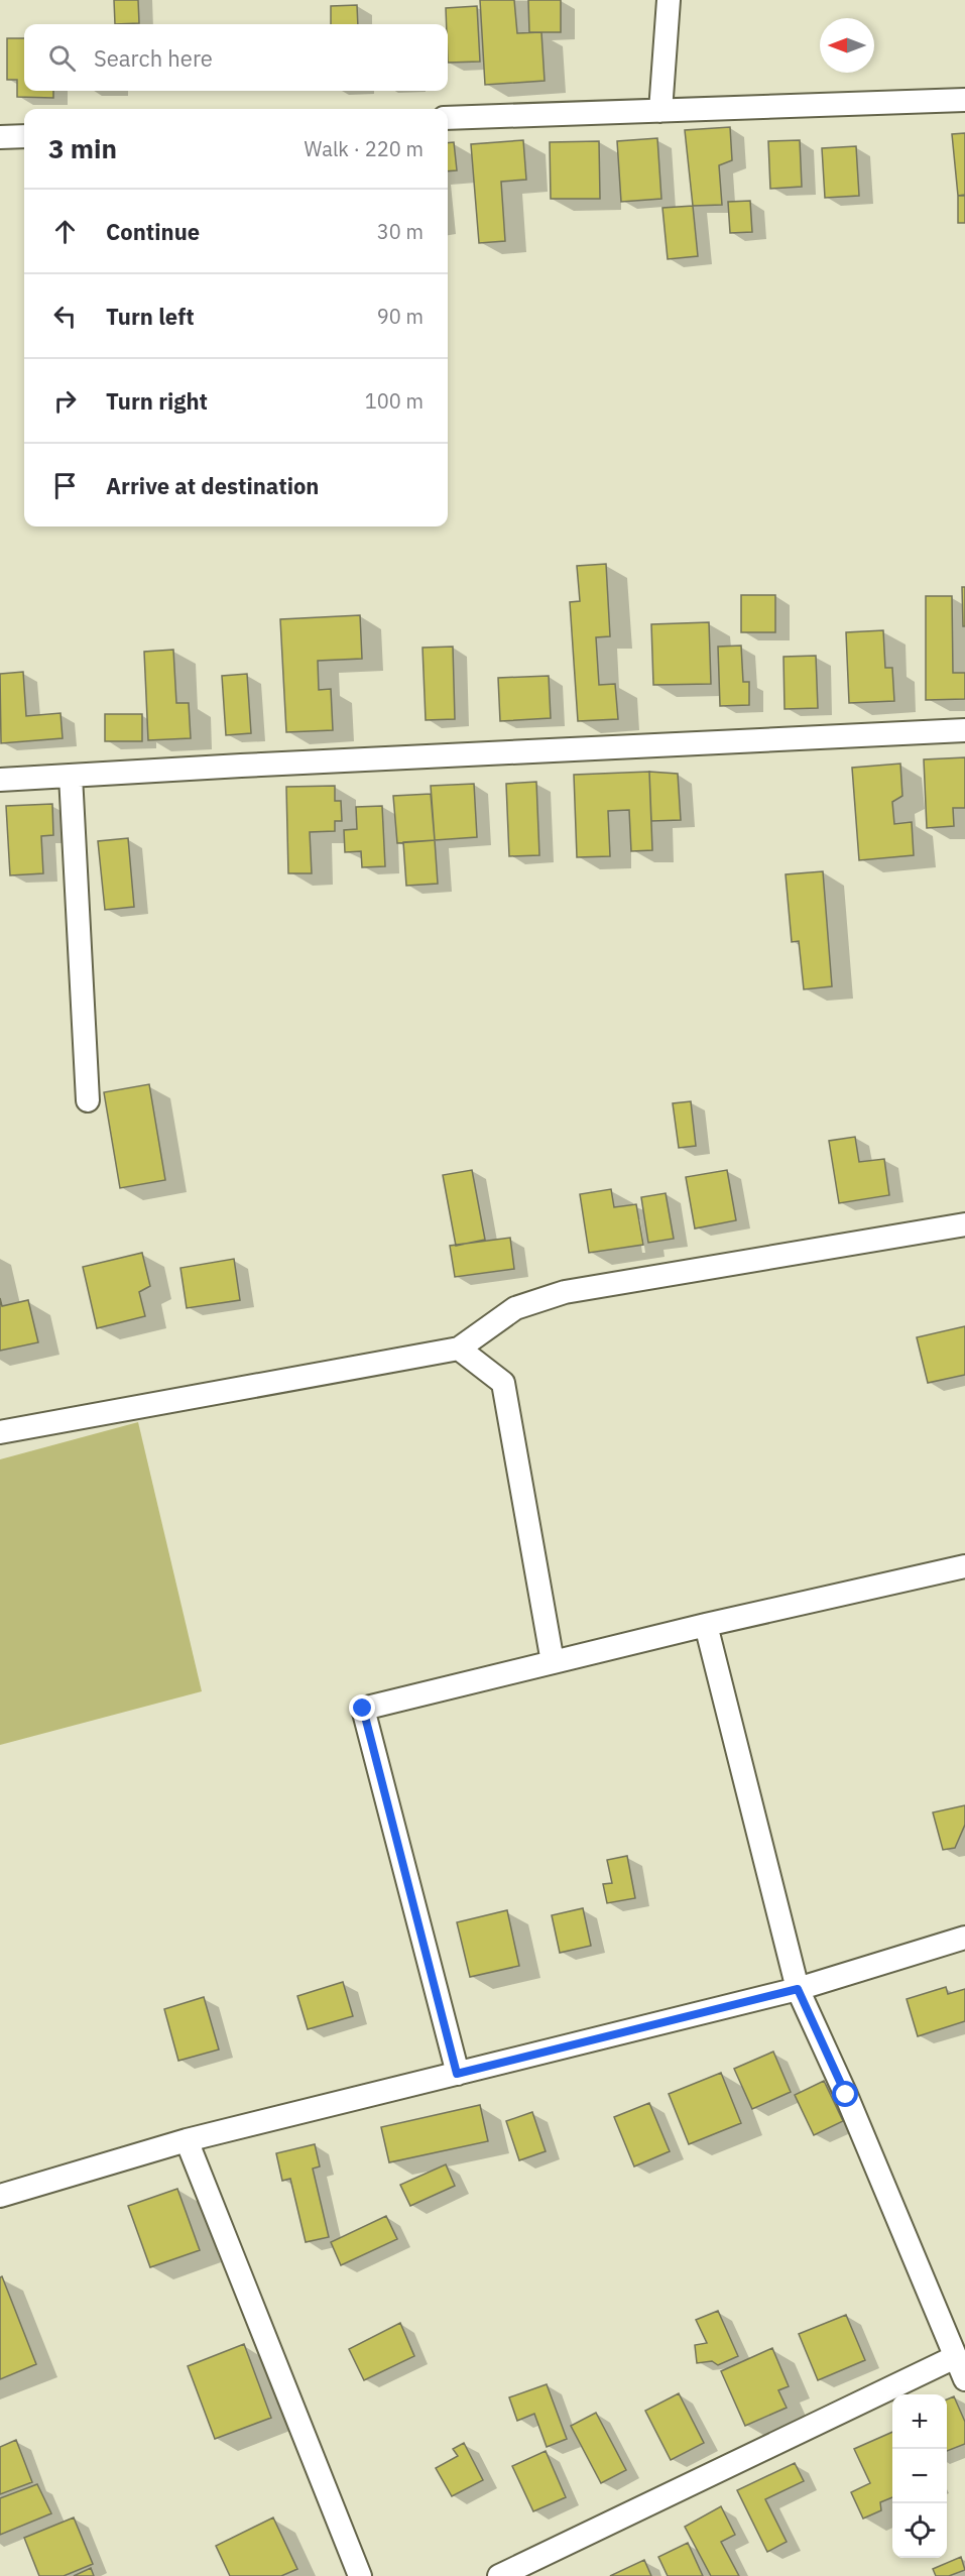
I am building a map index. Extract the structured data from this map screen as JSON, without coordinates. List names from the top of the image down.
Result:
{
  "north": "left",
  "page": {
    "search": "Search here",
    "heading": ["3 min", "Walk · 220 m"],
    "list": [
      ["Continue", "30 m"],
      ["Turn left", "90 m"],
      ["Turn right", "100 m"],
      "Arrive at destination"
    ],
    "map_buttons": ["+", "−"]
  }
}
